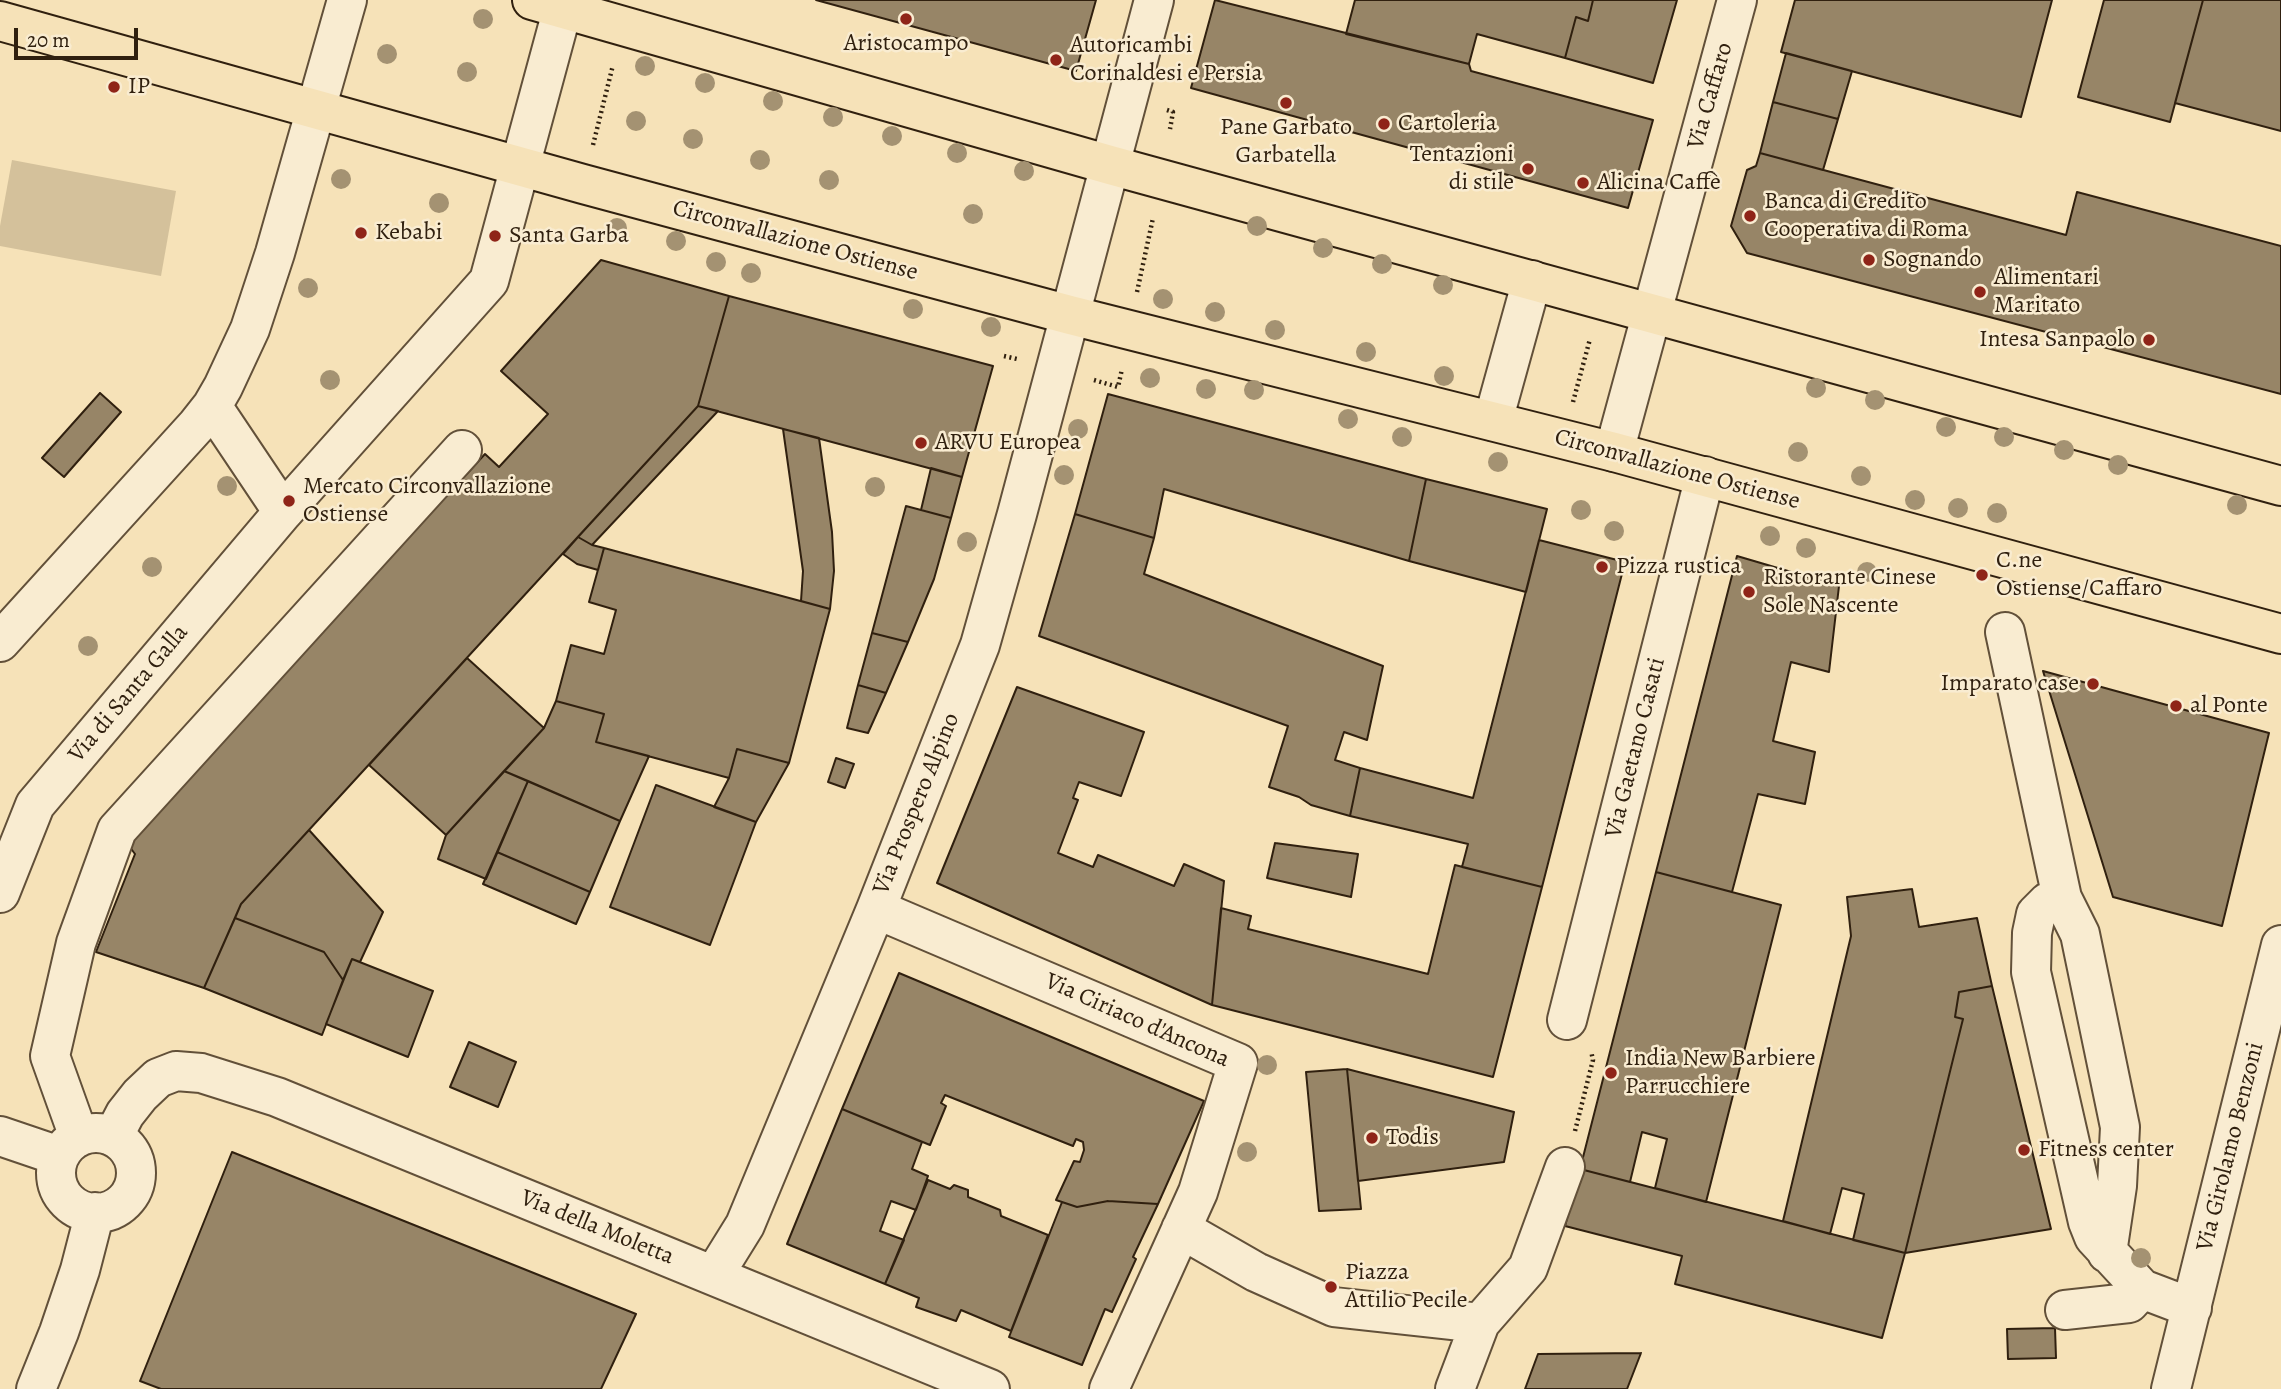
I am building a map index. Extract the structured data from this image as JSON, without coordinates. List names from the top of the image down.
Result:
{
  "streets": {
    "main road": ["Circonvallazione Ostiense"],
    "street": [
      "Via Caffaro",
      "Via di Santa Galla",
      "Via Gaetano Casati",
      "Via Prospero Alpino",
      "Via Ciriaco d'Ancona",
      "Via Girolamo Benzoni",
      "Via della Moletta"
    ]
  },
  "crossings": [
    ["Via Caffaro", "Circonvallazione Ostiense"],
    ["Circonvallazione Ostiense", "Via di Santa Galla"],
    ["Circonvallazione Ostiense", "Via Gaetano Casati"],
    ["Circonvallazione Ostiense", "Via Prospero Alpino"],
    ["Via Prospero Alpino", "Via Ciriaco d'Ancona"],
    ["Via Prospero Alpino", "Via della Moletta"]
  ],
  "places": [
    "Aristocampo",
    "Autoricambi Corinaldesi e Persia",
    "IP",
    "Pane Garbato Garbatella",
    "Cartoleria",
    "Tentazioni di stile",
    "Alicina Caffè",
    "Banca di Credito Cooperativa di Roma",
    "Kebabi",
    "Santa Garba",
    "Sognando",
    "Alimentari Maritato",
    "Intesa Sanpaolo",
    "ARVU Europea",
    "Mercato Circonvallazione Ostiense",
    "Pizza rustica",
    "C.ne Ostiense/Caffaro",
    "Ristorante Cinese Sole Nascente",
    "Imparato case",
    "al Ponte",
    "India New Barbiere Parrucchiere",
    "Todis",
    "Fitness center",
    "Piazza Attilio Pecile"
  ],
  "scale_bar": "20 m"
}
